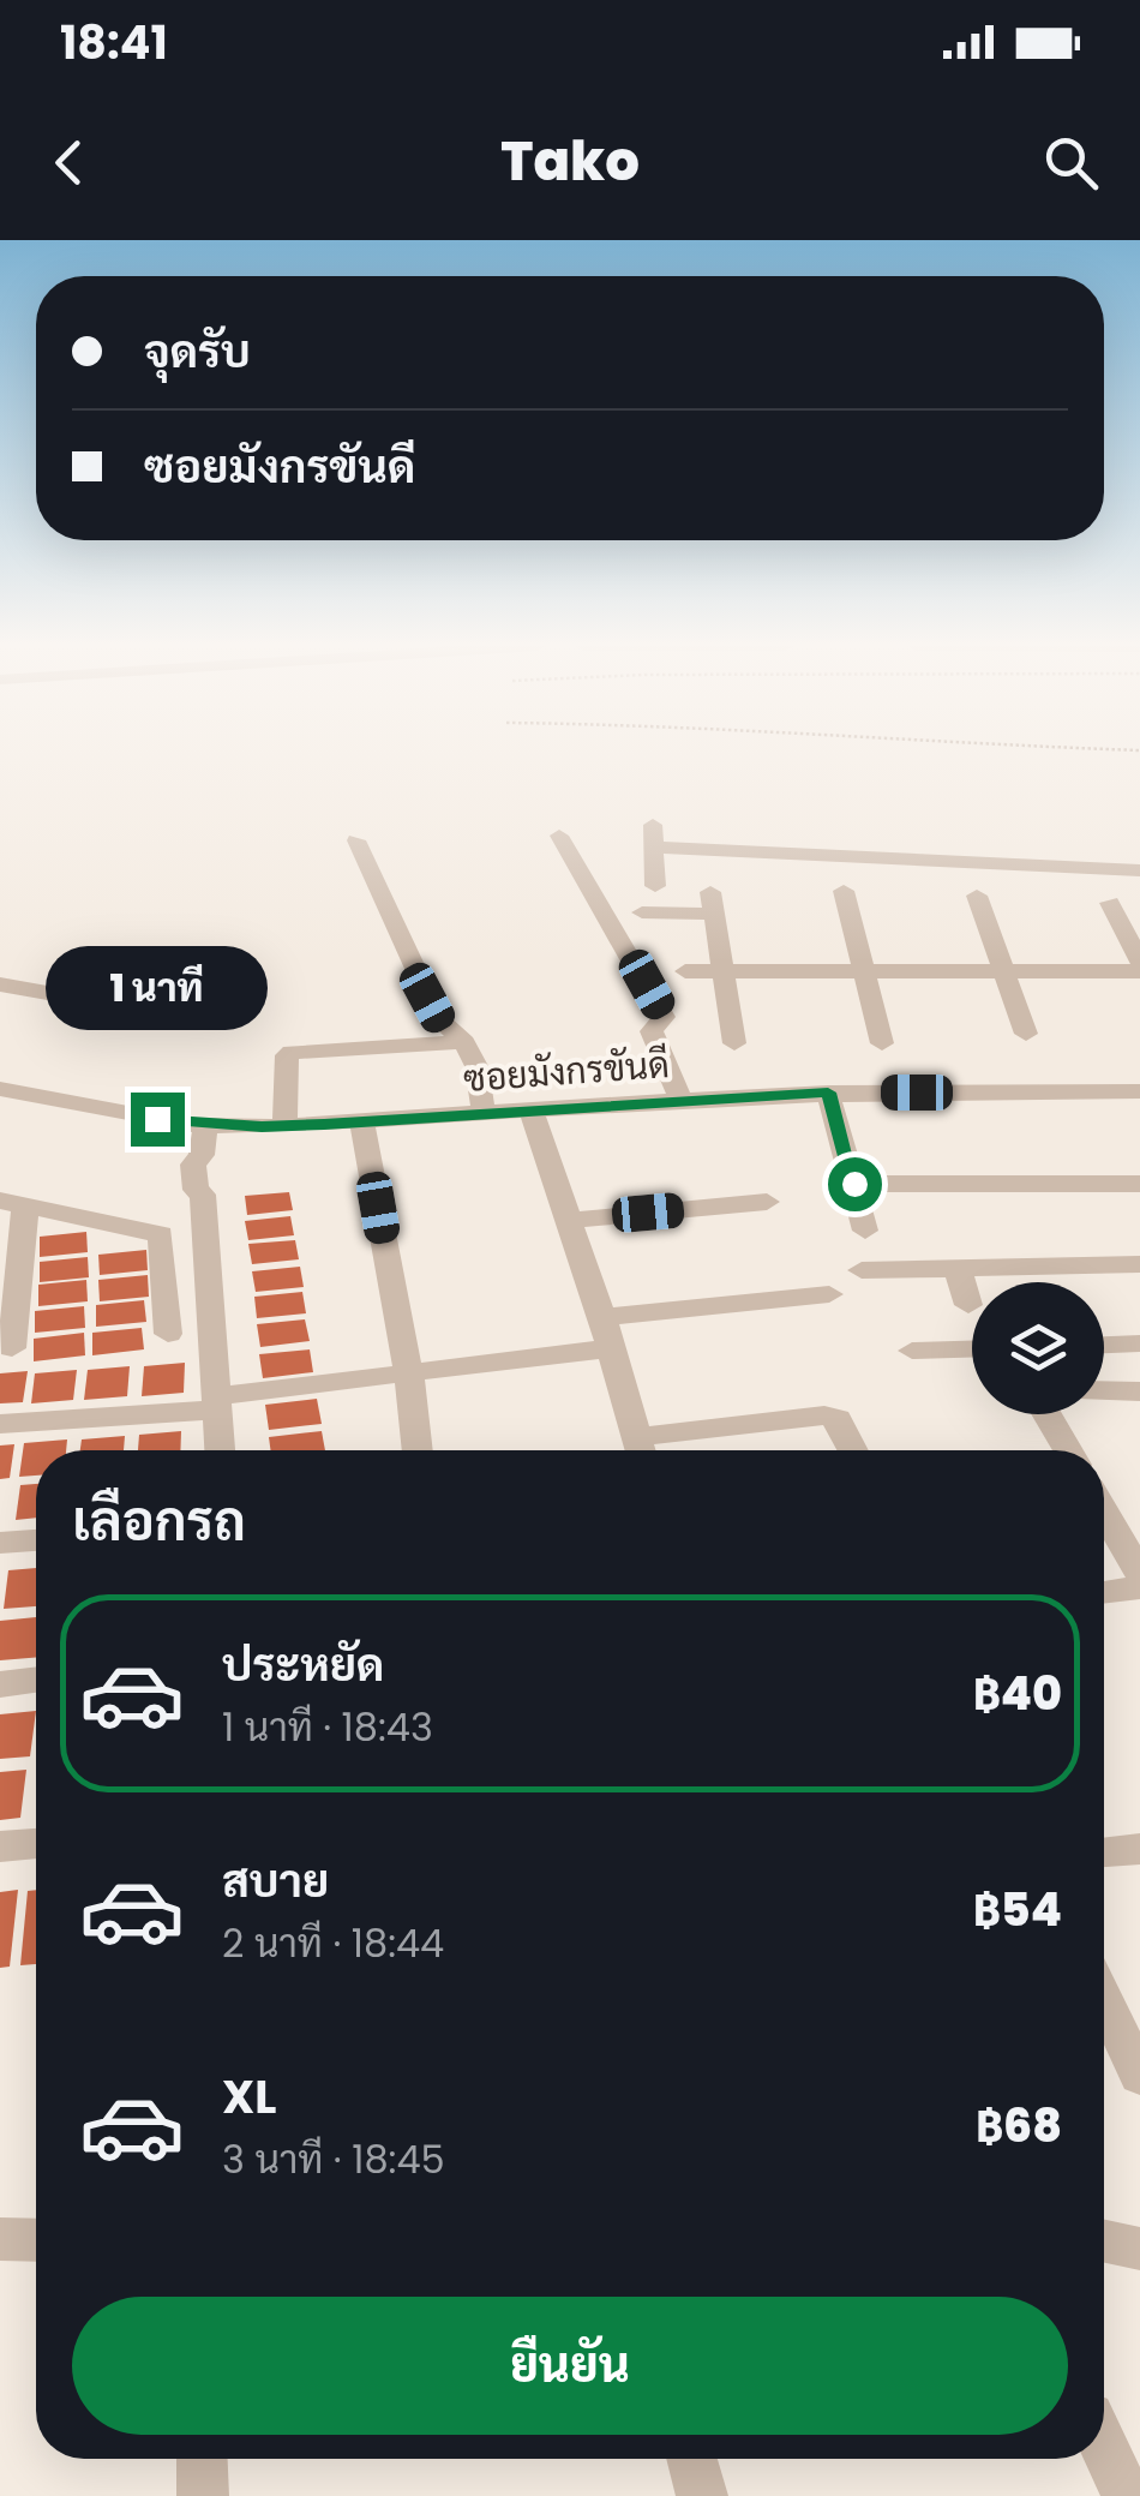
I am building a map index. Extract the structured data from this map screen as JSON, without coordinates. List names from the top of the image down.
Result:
{
  "streets": {
    "street": ["ซอยมังกรขันดี"]
  },
  "page": {
    "status": "18:41",
    "header": "Tako",
    "banner": ["จุดรับ", "ซอยมังกรขันดี"],
    "bubble": "1 นาที",
    "heading": "เลือกรถ",
    "list": [
      {
        "name": "ประหยัด",
        "note": "1 นาที · 18:43",
        "value": "฿40"
      },
      {
        "name": "สบาย",
        "note": "2 นาที · 18:44",
        "value": "฿54"
      },
      {
        "name": "XL",
        "note": "3 นาที · 18:45",
        "value": "฿68"
      }
    ],
    "buttons": "ยืนยัน"
  }
}
